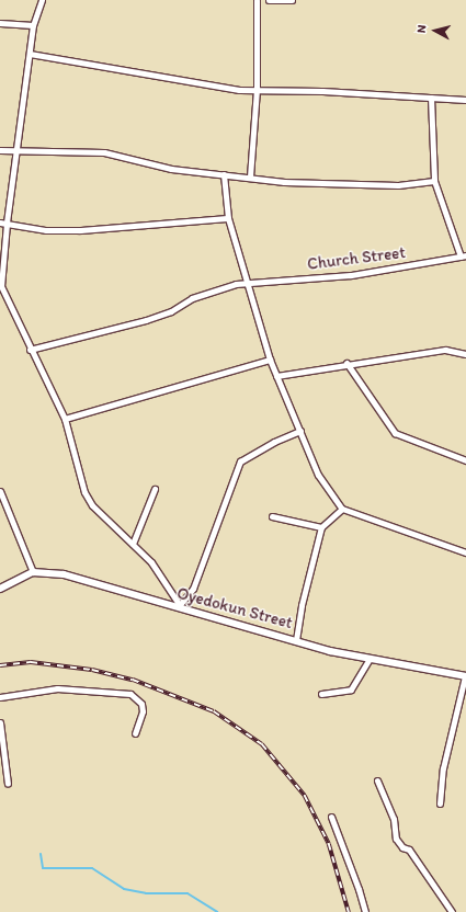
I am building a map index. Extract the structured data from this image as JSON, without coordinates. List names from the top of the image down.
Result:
{
  "streets": {
    "street": ["Church Street", "Oyedokun Street"]
  },
  "north": "left"
}
